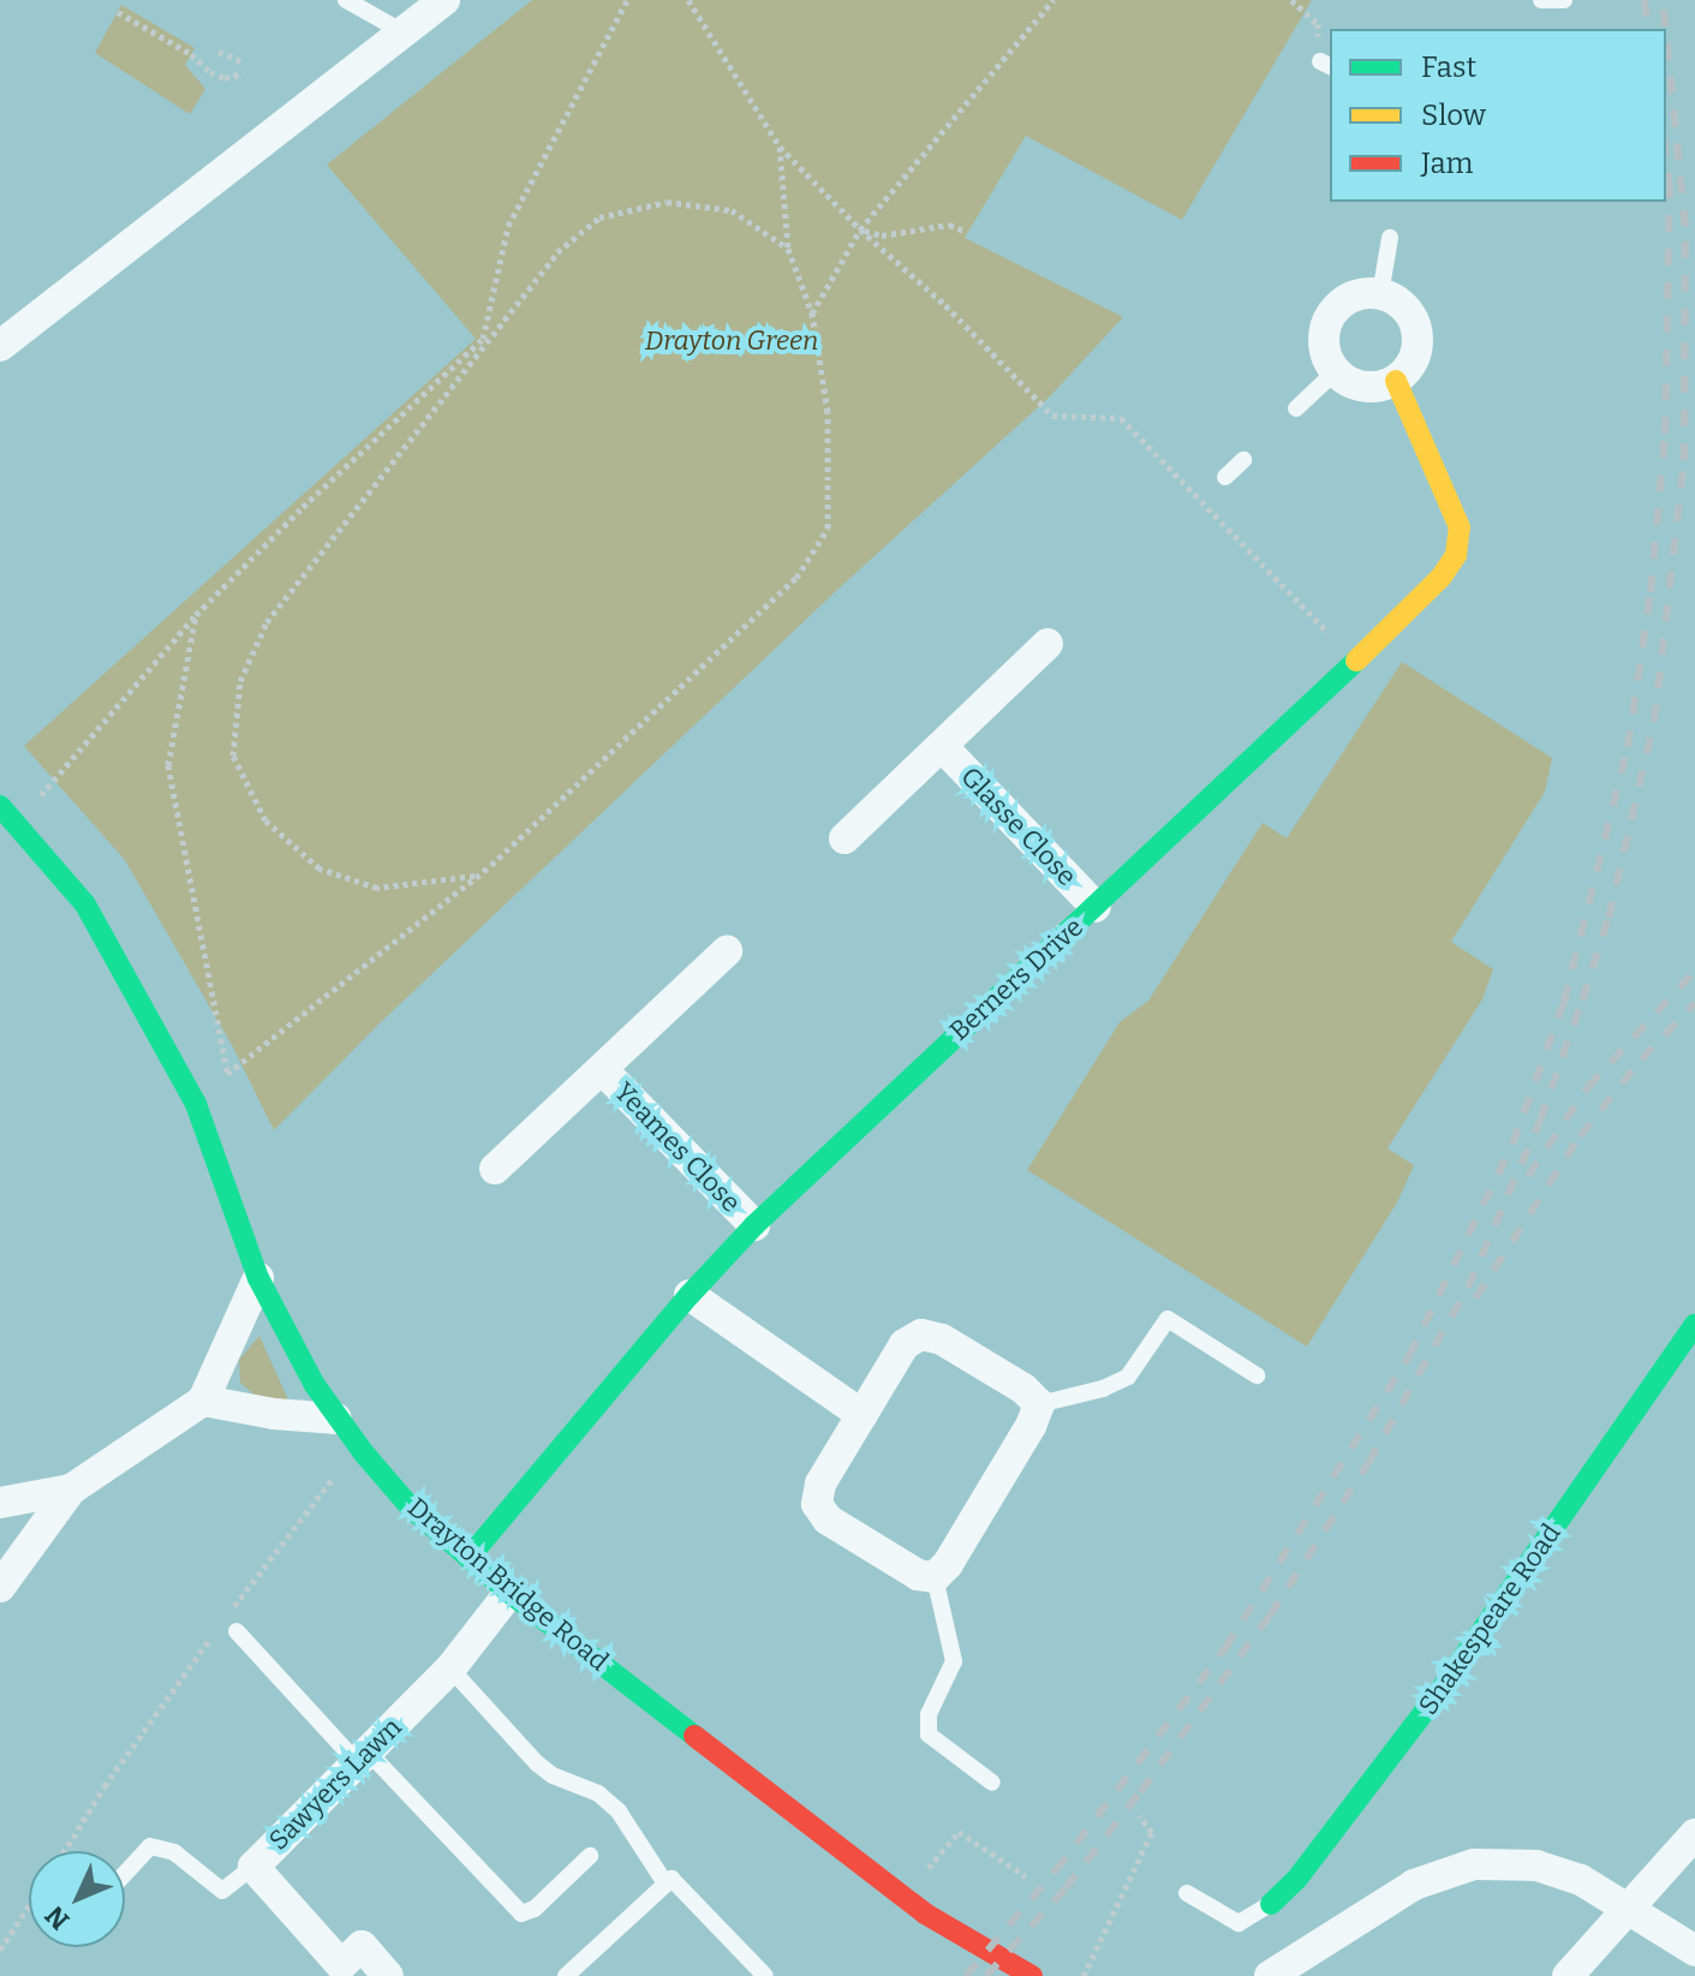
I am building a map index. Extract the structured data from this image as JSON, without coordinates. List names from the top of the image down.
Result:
{
  "streets": {
    "street": [
      "Glasse Close",
      "Berners Drive",
      "Yeames Close",
      "Drayton Bridge Road",
      "Shakespeare Road",
      "Sawyers Lawn"
    ]
  },
  "crossings": [
    ["Glasse Close", "Berners Drive"],
    ["Berners Drive", "Yeames Close"],
    ["Berners Drive", "Drayton Bridge Road"],
    ["Drayton Bridge Road", "Sawyers Lawn"]
  ],
  "parks": ["Drayton Green"],
  "legend": ["Fast", "Slow", "Jam"],
  "north": "bottom left"
}
